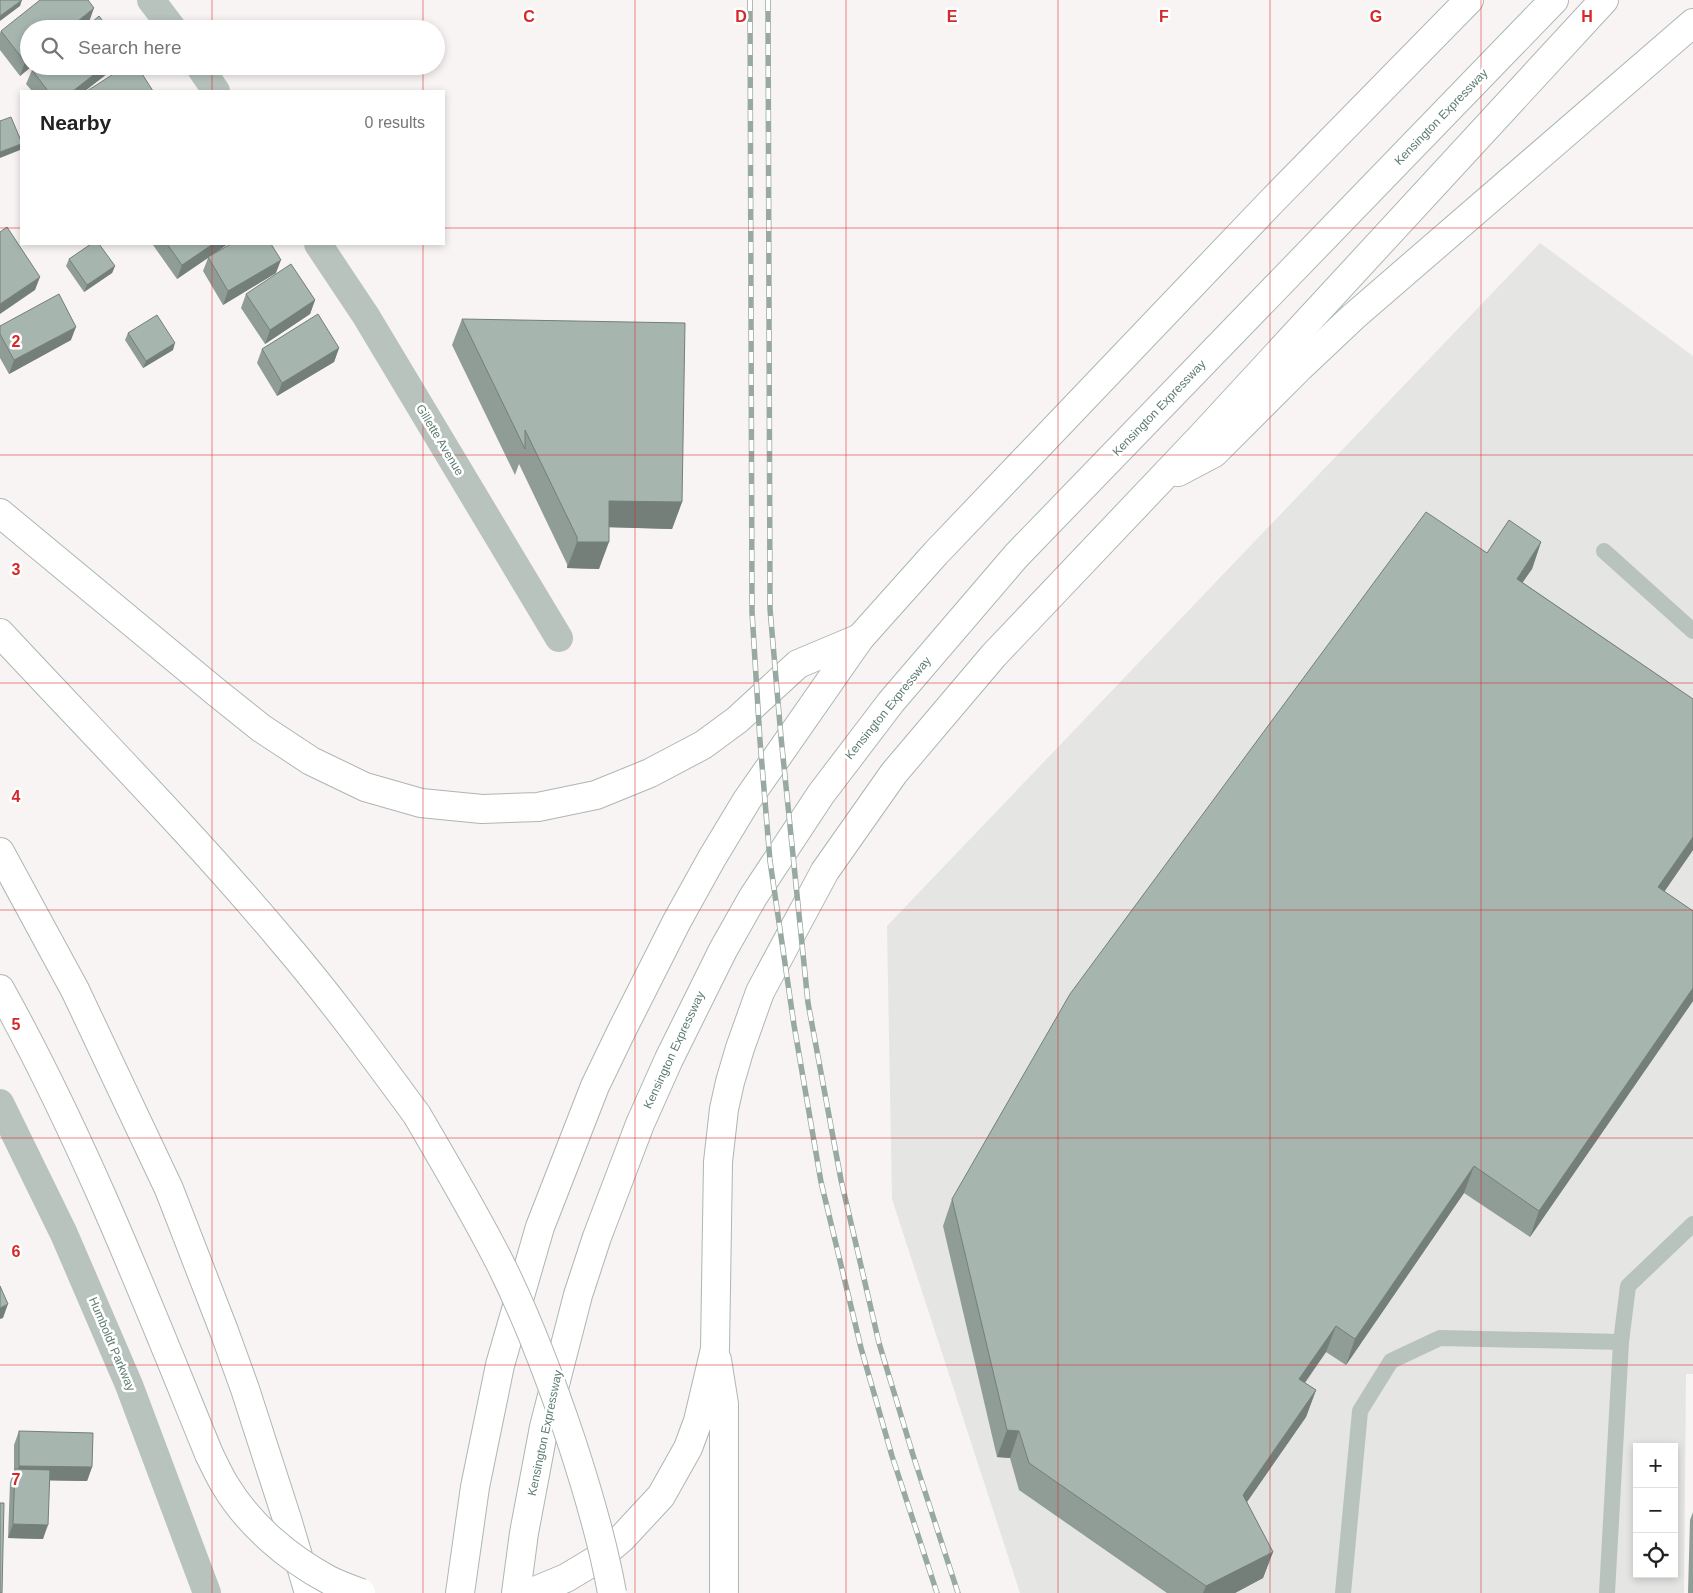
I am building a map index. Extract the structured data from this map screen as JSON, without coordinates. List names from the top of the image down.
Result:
{
  "streets": {
    "highway": ["Kensington Expressway"],
    "street": ["Gillette Avenue", "Humboldt Parkway"]
  },
  "page": {
    "search": "Search here",
    "heading": ["Nearby", "0 results"],
    "map_buttons": ["+", "−"]
  },
  "grid": {
    "columns": [
      "C",
      "D",
      "E",
      "F",
      "G",
      "H"
    ],
    "rows": [
      "2",
      "3",
      "4",
      "5",
      "6",
      "7"
    ]
  }
}
